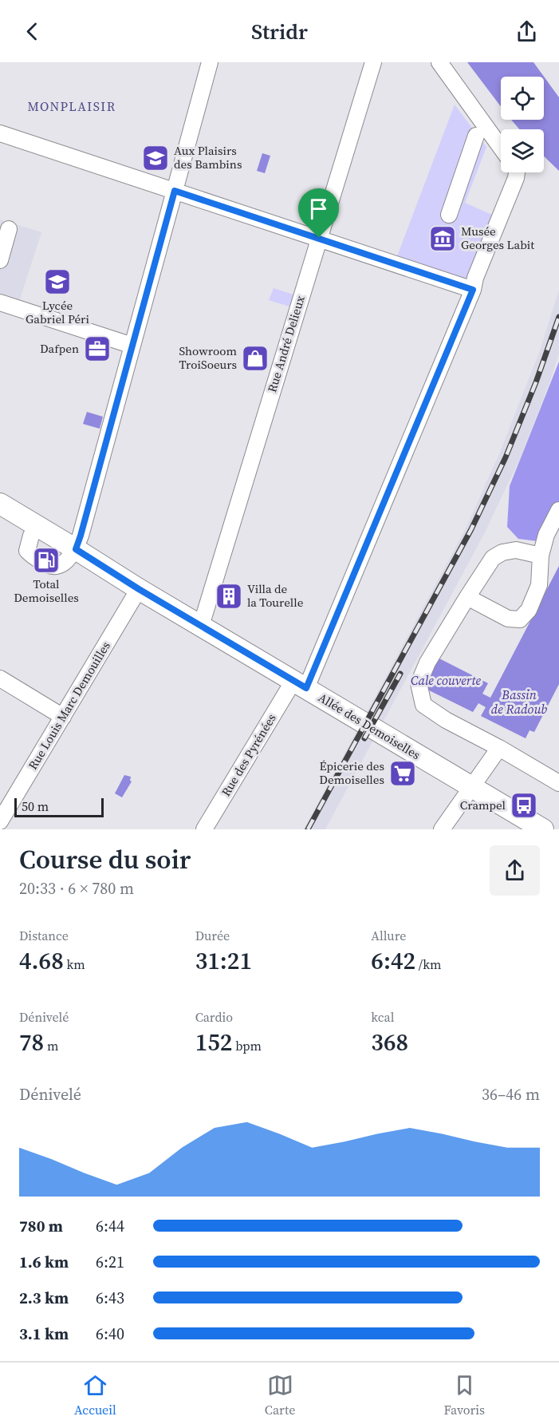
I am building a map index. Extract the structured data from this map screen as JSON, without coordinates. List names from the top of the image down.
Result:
{
  "streets": {
    "main road": ["Allée des Demoiselles"],
    "street": ["Rue André Delieux", "Rue Louis Marc Demouilles", "Rue des Pyrénées"]
  },
  "crossings": [
    ["Rue André Delieux", "Allée des Demoiselles"],
    ["Rue Louis Marc Demouilles", "Allée des Demoiselles"],
    ["Allée des Demoiselles", "Rue des Pyrénées"]
  ],
  "districts": ["MONPLAISIR"],
  "water": ["Cale couverte", "Bassin de Radoub"],
  "places": {
    "school or university": ["Aux Plaisirs des Bambins", "Lycée Gabriel Péri"],
    "museum": ["Musée Georges Labit"],
    "office": ["Dafpen"],
    "shop": ["Showroom TroiSoeurs"],
    "fuel station": ["Total Demoiselles"],
    "building": ["Villa de la Tourelle"],
    "supermarket": ["Épicerie des Demoiselles"],
    "bus stop": ["Crampel"]
  },
  "scale_bar": "50 m",
  "page": {
    "header": "Stridr",
    "scale": "50 m",
    "heading": ["Course du soir", "20:33 · 6 × 780 m"],
    "stats": [
      ["Distance", "4.68 km"],
      ["Durée", "31:21"],
      ["Allure", "6:42 /km"],
      ["Dénivelé", "78 m"],
      ["Cardio", "152 bpm"],
      ["kcal", "368"]
    ],
    "chart": ["Dénivelé", "36–46 m"],
    "list": [
      {
        "name": "780 m",
        "note": "6:44"
      },
      {
        "name": "1.6 km",
        "note": "6:21"
      },
      {
        "name": "2.3 km",
        "note": "6:43"
      },
      {
        "name": "3.1 km",
        "note": "6:40"
      }
    ],
    "tabs": ["Accueil", "Carte", "Favoris"]
  }
}
